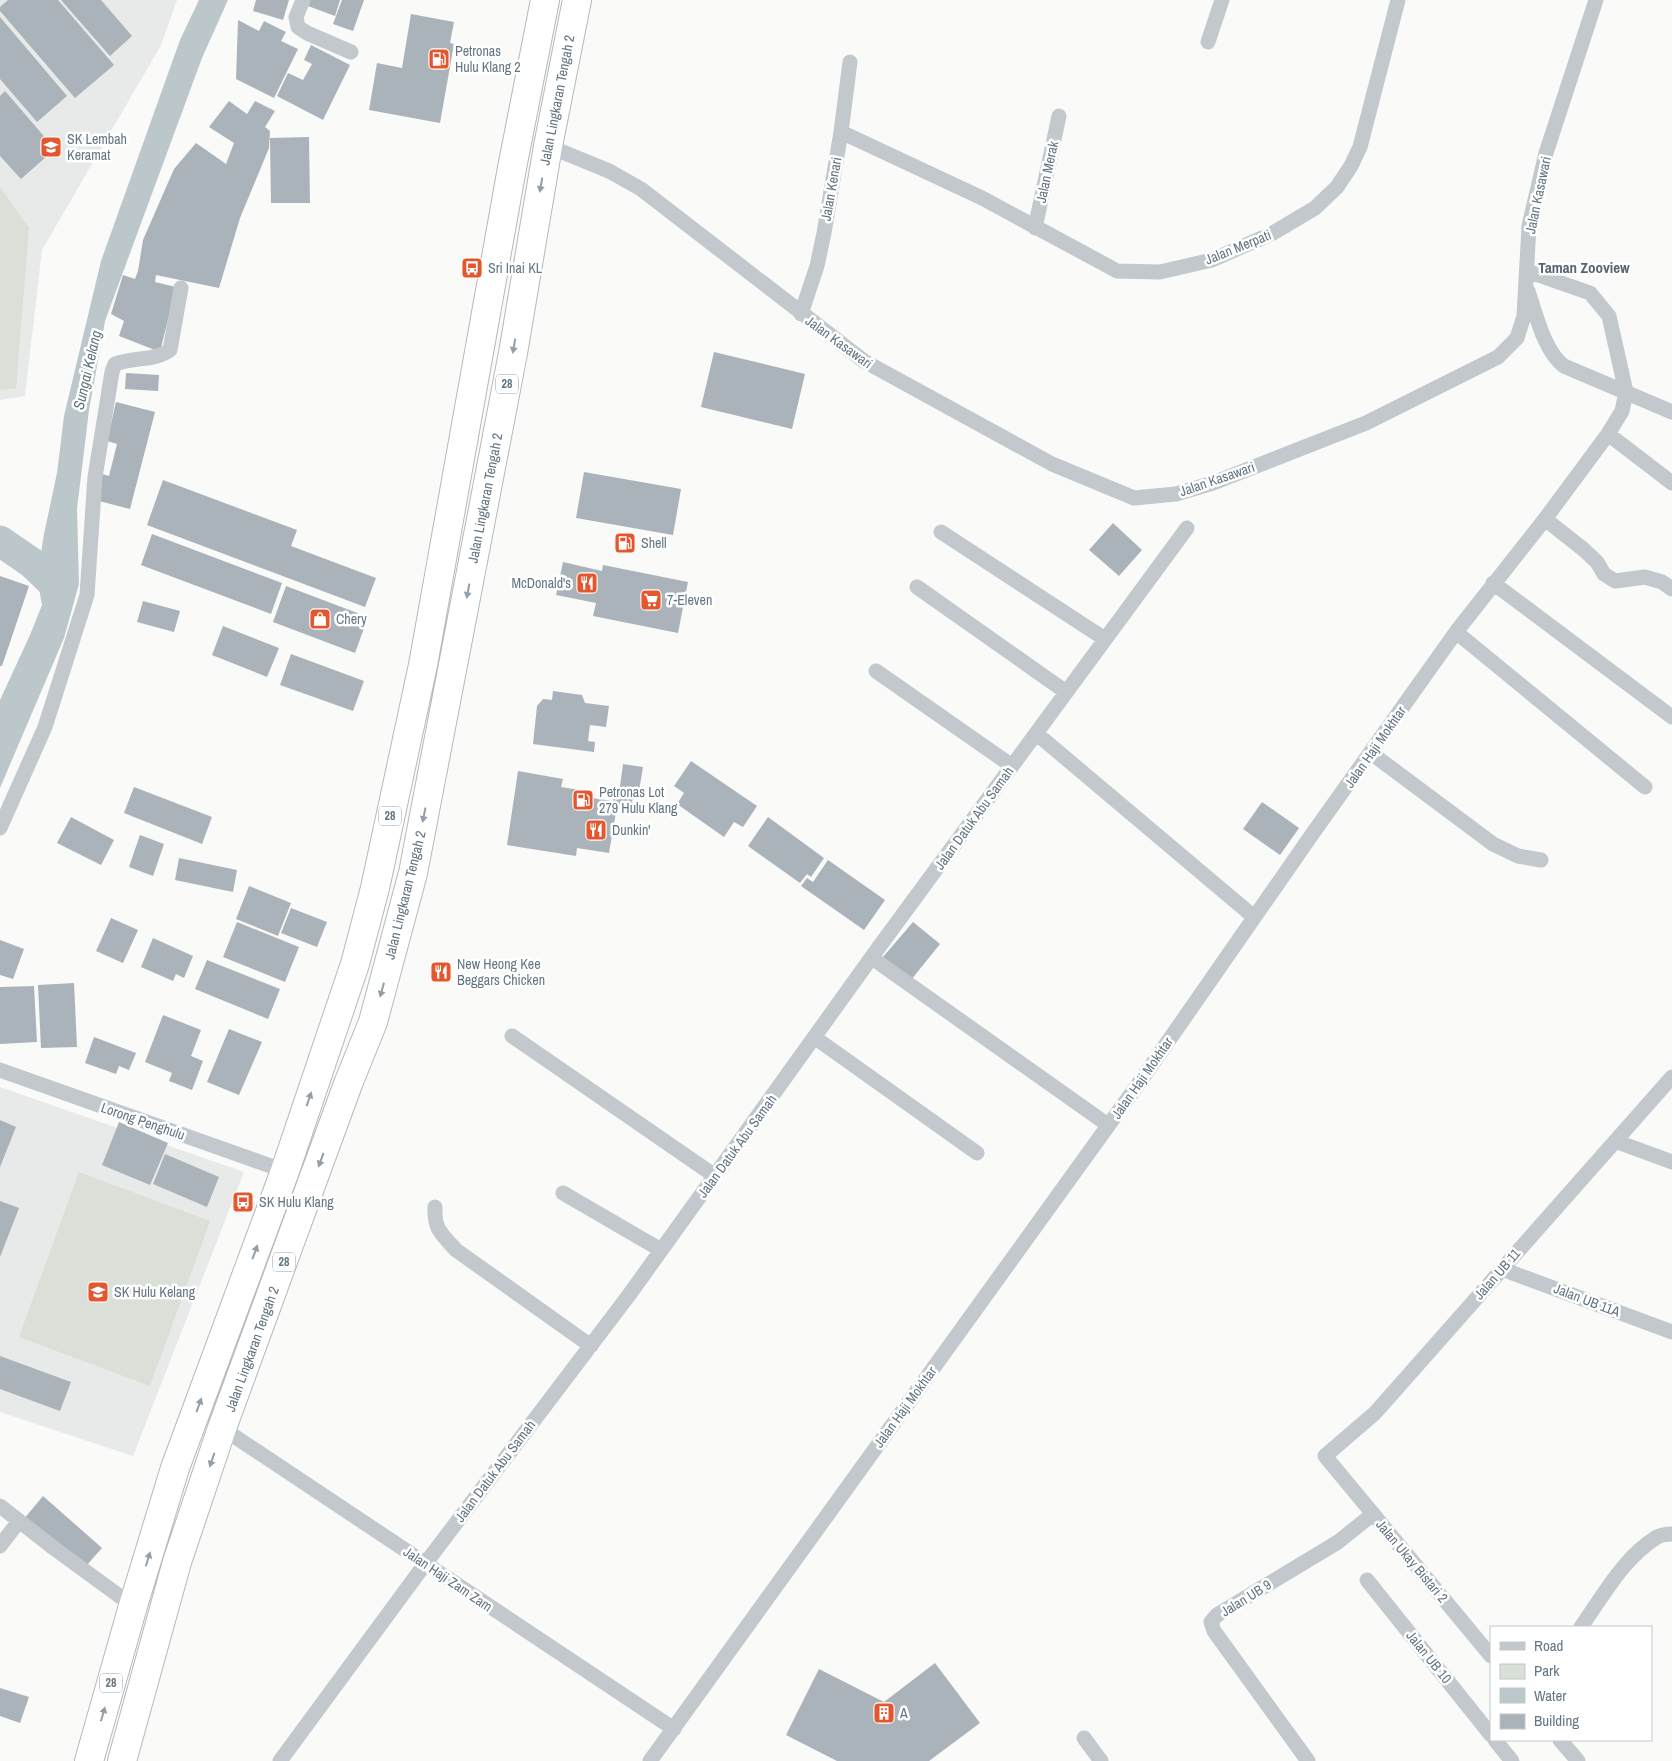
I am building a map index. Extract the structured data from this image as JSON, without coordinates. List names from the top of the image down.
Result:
{
  "streets": {
    "highway": ["Jalan Lingkaran Tengah 2", "28"],
    "street": [
      "Jalan Merak",
      "Jalan Kenari",
      "Jalan Kasawari",
      "Jalan Merpati",
      "Jalan Haji Mokhtar",
      "Jalan Datuk Abu Samah",
      "Lorong Penghulu",
      "Jalan UB 11",
      "Jalan UB 11A",
      "Jalan Ukay Bistari 2",
      "Jalan Haji Zam Zam",
      "Jalan UB 9",
      "Jalan UB 10"
    ]
  },
  "crossings": [
    ["Jalan Lingkaran Tengah 2", "Jalan Kasawari"],
    ["Jalan Lingkaran Tengah 2", "Jalan Haji Zam Zam"],
    ["Jalan Merak", "Jalan Merpati"],
    ["Jalan Kenari", "Jalan Kasawari"],
    ["Jalan Kenari", "Jalan Merpati"],
    ["28", "Lorong Penghulu"],
    ["Jalan Haji Mokhtar", "Jalan Haji Zam Zam"],
    ["Jalan Datuk Abu Samah", "Jalan Haji Zam Zam"],
    ["Jalan UB 11", "Jalan UB 11A"],
    ["Jalan UB 11", "Jalan Ukay Bistari 2"],
    ["Jalan Ukay Bistari 2", "Jalan UB 9"]
  ],
  "districts": ["Taman Zooview"],
  "water": ["Sungai Kelang"],
  "places": {
    "fuel station": ["Petronas Hulu Klang 2", "Shell", "Petronas Lot 279 Hulu Klang"],
    "school or university": ["SK Lembah Keramat", "SK Hulu Kelang"],
    "bus stop": ["Sri Inai KL", "SK Hulu Klang"],
    "restaurant": ["McDonald's", "Dunkin'", "New Heong Kee Beggars Chicken"],
    "supermarket": ["7-Eleven"],
    "shop": ["Chery"],
    "building": ["A"]
  },
  "legend": [
    "Road",
    "Park",
    "Water",
    "Building"
  ]
}
